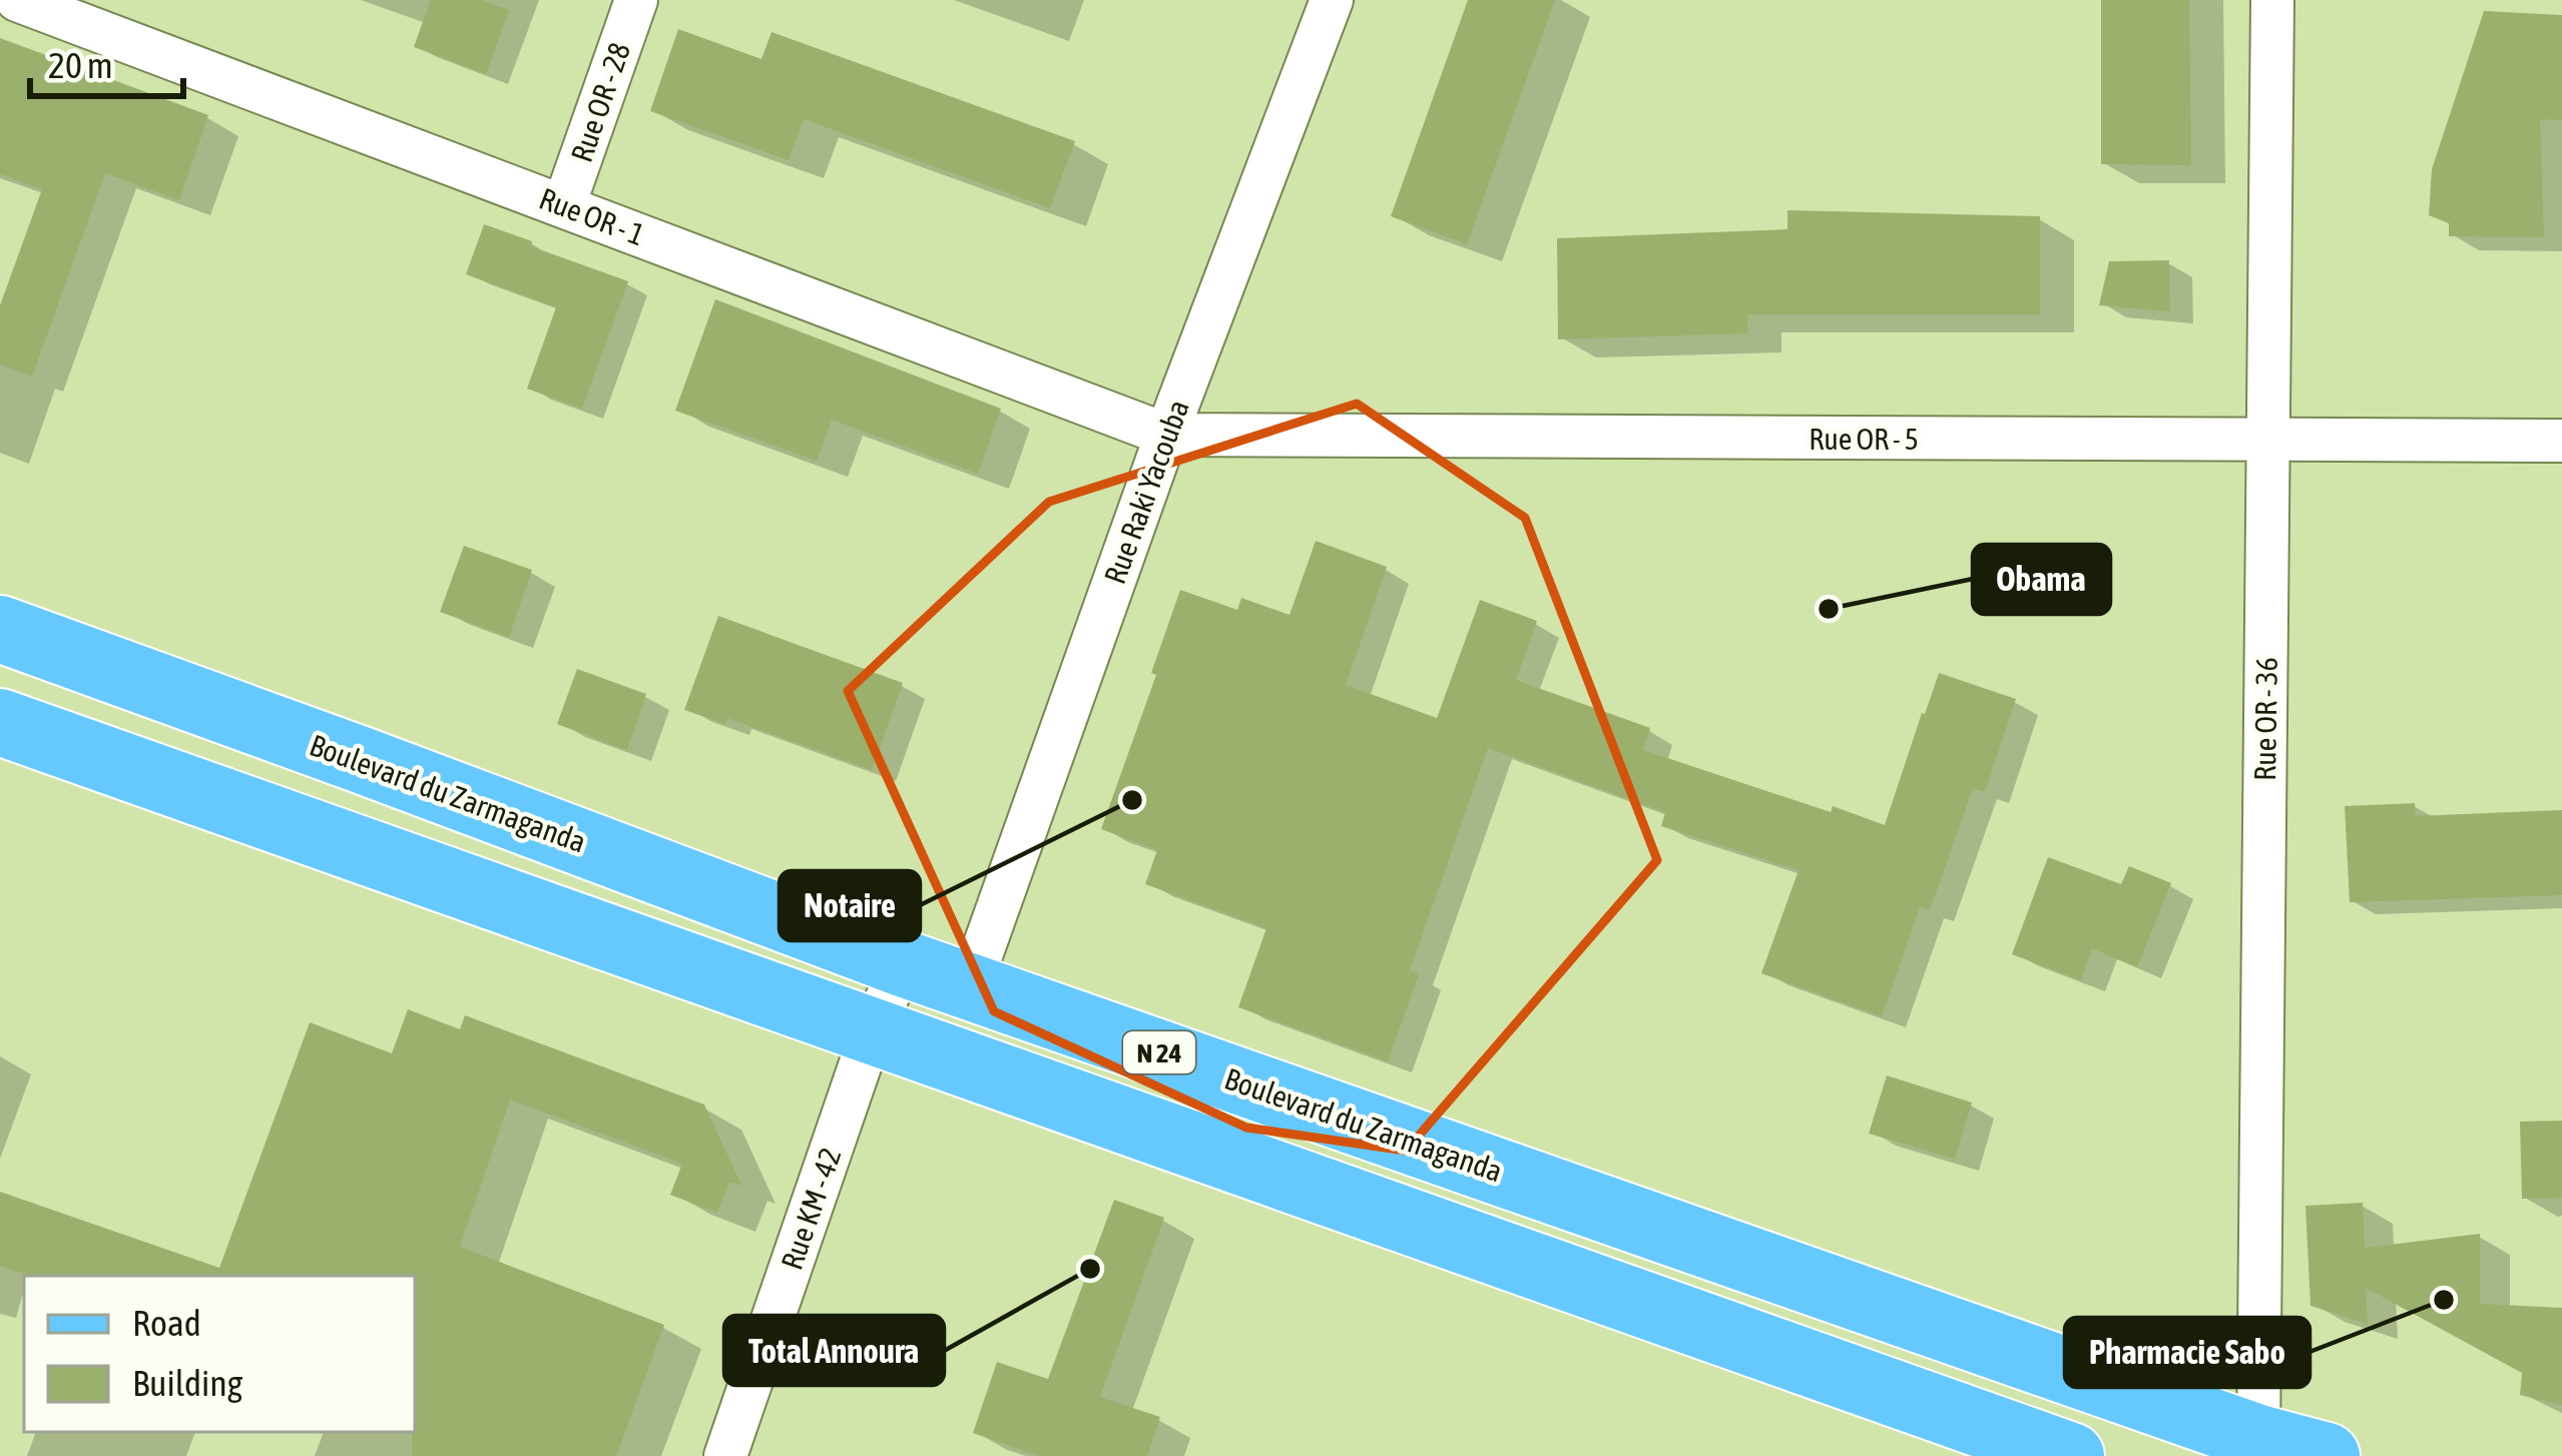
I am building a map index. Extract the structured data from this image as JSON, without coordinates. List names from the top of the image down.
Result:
{
  "streets": {
    "main road": ["Boulevard du Zarmaganda", "N 24"],
    "street": [
      "Rue OR - 28",
      "Rue OR - 1",
      "Rue OR - 5",
      "Rue Raki Yacouba",
      "Rue OR - 36",
      "Rue KM - 42"
    ]
  },
  "crossings": [
    ["Rue OR - 28", "Rue OR - 1"],
    ["Rue OR - 1", "Rue OR - 5"],
    ["Rue OR - 1", "Rue Raki Yacouba"],
    ["Rue OR - 5", "Rue Raki Yacouba"],
    ["Rue OR - 5", "Rue OR - 36"],
    ["Rue Raki Yacouba", "Boulevard du Zarmaganda"],
    ["Rue OR - 36", "Boulevard du Zarmaganda"],
    ["Boulevard du Zarmaganda", "Rue KM - 42"],
    ["N 24", "Rue KM - 42"]
  ],
  "places": [
    "Obama",
    "Notaire",
    "Total Annoura",
    "Pharmacie Sabo"
  ],
  "legend": ["Road", "Building"],
  "scale_bar": "20 m"
}
